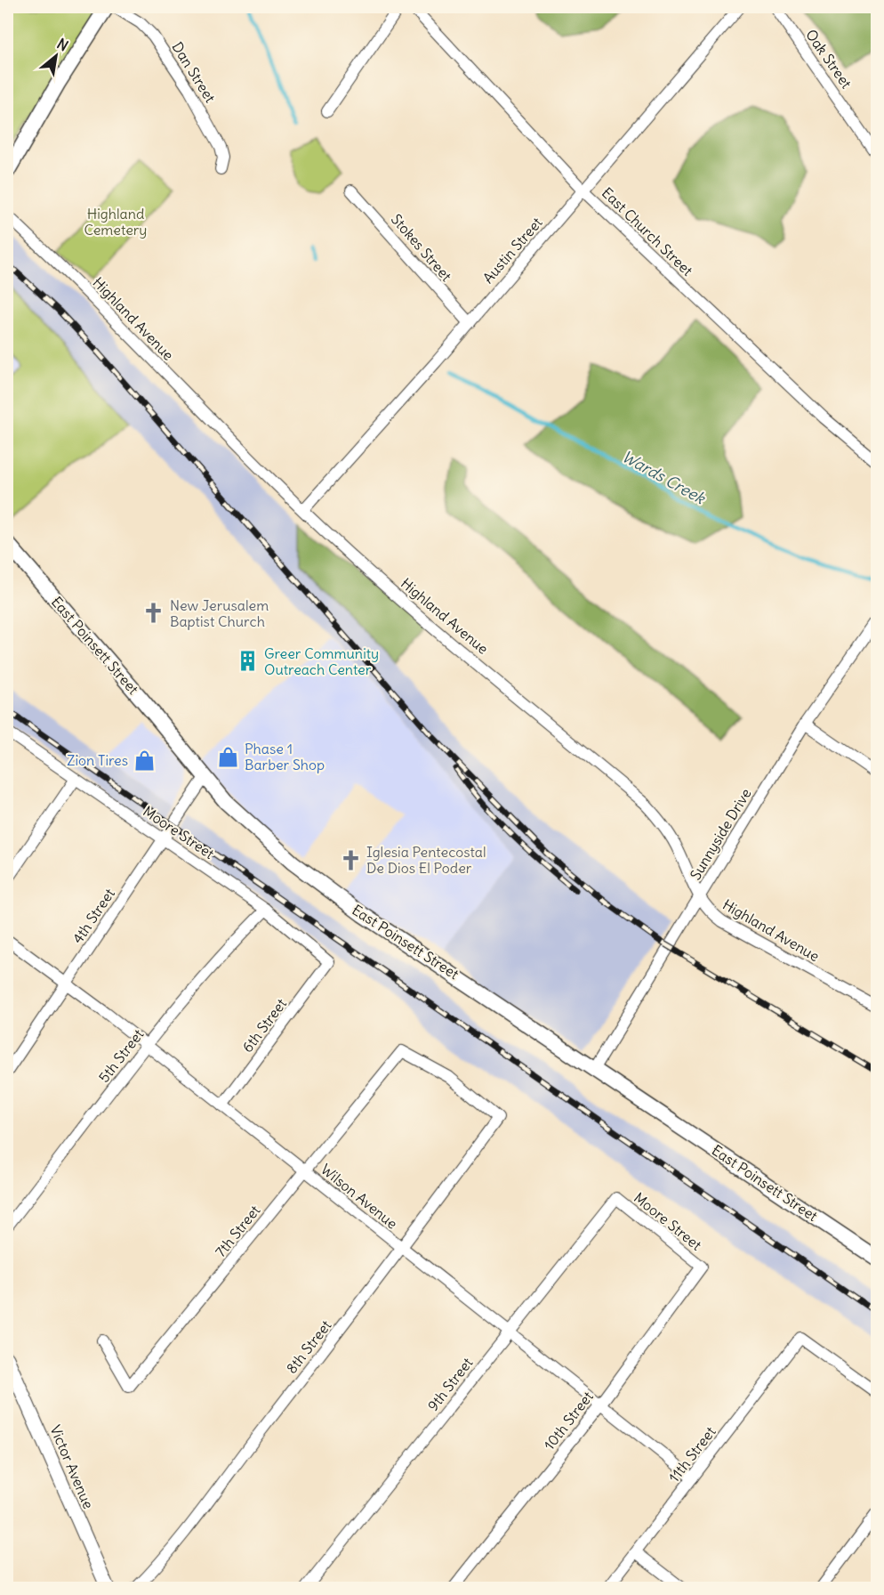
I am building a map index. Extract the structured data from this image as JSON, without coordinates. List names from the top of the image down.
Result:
{
  "streets": {
    "main road": ["East Poinsett Street"],
    "street": [
      "Oak Street",
      "Dan Street",
      "East Church Street",
      "Stokes Street",
      "Austin Street",
      "Highland Avenue",
      "Moore Street",
      "Sunnyside Drive",
      "4th Street",
      "6th Street",
      "5th Street",
      "Wilson Avenue",
      "7th Street",
      "8th Street",
      "9th Street",
      "10th Street",
      "11th Street",
      "Victor Avenue"
    ]
  },
  "crossings": [
    ["East Church Street", "Austin Street"],
    ["Stokes Street", "Austin Street"],
    ["Austin Street", "Highland Avenue"],
    ["Highland Avenue", "Sunnyside Drive"],
    ["East Poinsett Street", "Sunnyside Drive"],
    ["East Poinsett Street", "4th Street"],
    ["Moore Street", "4th Street"],
    ["Moore Street", "6th Street"],
    ["Moore Street", "5th Street"],
    ["Moore Street", "9th Street"],
    ["Moore Street", "10th Street"],
    ["4th Street", "Wilson Avenue"],
    ["6th Street", "Wilson Avenue"],
    ["5th Street", "Wilson Avenue"],
    ["Wilson Avenue", "7th Street"],
    ["Wilson Avenue", "8th Street"],
    ["Wilson Avenue", "9th Street"],
    ["Wilson Avenue", "10th Street"],
    ["Wilson Avenue", "11th Street"],
    ["7th Street", "8th Street"]
  ],
  "water": ["Wards Creek"],
  "parks": ["Highland Cemetery"],
  "places": {
    "church": ["New Jerusalem Baptist Church", "Iglesia Pentecostal De Dios El Poder"],
    "building": ["Greer Community Outreach Center"],
    "shop": ["Phase 1 Barber Shop", "Zion Tires"]
  },
  "north": "top right"
}
